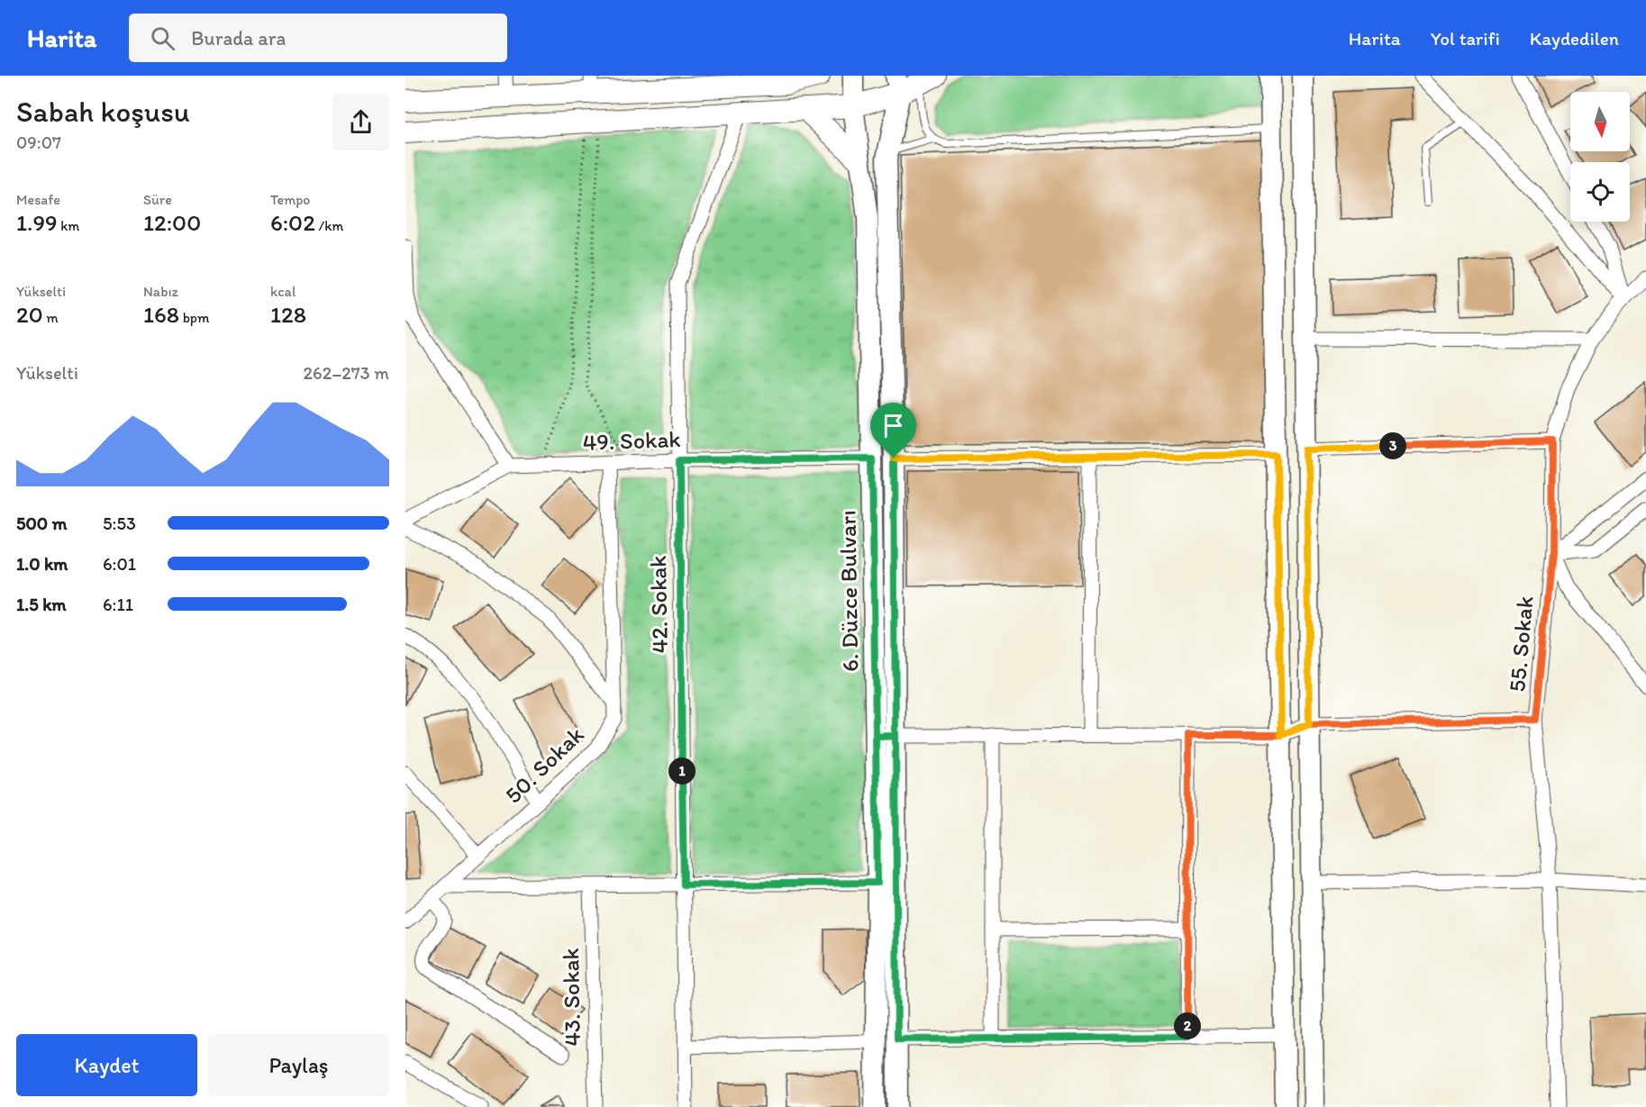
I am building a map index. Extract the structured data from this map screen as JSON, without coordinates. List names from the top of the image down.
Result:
{
  "streets": {
    "main road": ["6. Düzce Bulvarı"],
    "street": [
      "49. Sokak",
      "42. Sokak",
      "55. Sokak",
      "50. Sokak",
      "43. Sokak"
    ]
  },
  "crossings": [
    ["49. Sokak", "6. Düzce Bulvarı"],
    ["49. Sokak", "42. Sokak"],
    ["49. Sokak", "50. Sokak"]
  ],
  "north": "bottom",
  "page": {
    "header": "Harita",
    "search": "Burada ara",
    "nav": ["Harita", "Yol tarifi", "Kaydedilen"],
    "heading": ["Sabah koşusu", "09:07"],
    "stats": [
      ["Mesafe", "1.99 km"],
      ["Süre", "12:00"],
      ["Tempo", "6:02 /km"],
      ["Yükselti", "20 m"],
      ["Nabız", "168 bpm"],
      ["kcal", "128"]
    ],
    "chart": ["Yükselti", "262–273 m"],
    "pins": ["3", "1", "2"],
    "list": [
      {
        "name": "500 m",
        "note": "5:53"
      },
      {
        "name": "1.0 km",
        "note": "6:01"
      },
      {
        "name": "1.5 km",
        "note": "6:11"
      }
    ],
    "buttons": ["Kaydet", "Paylaş"]
  }
}
